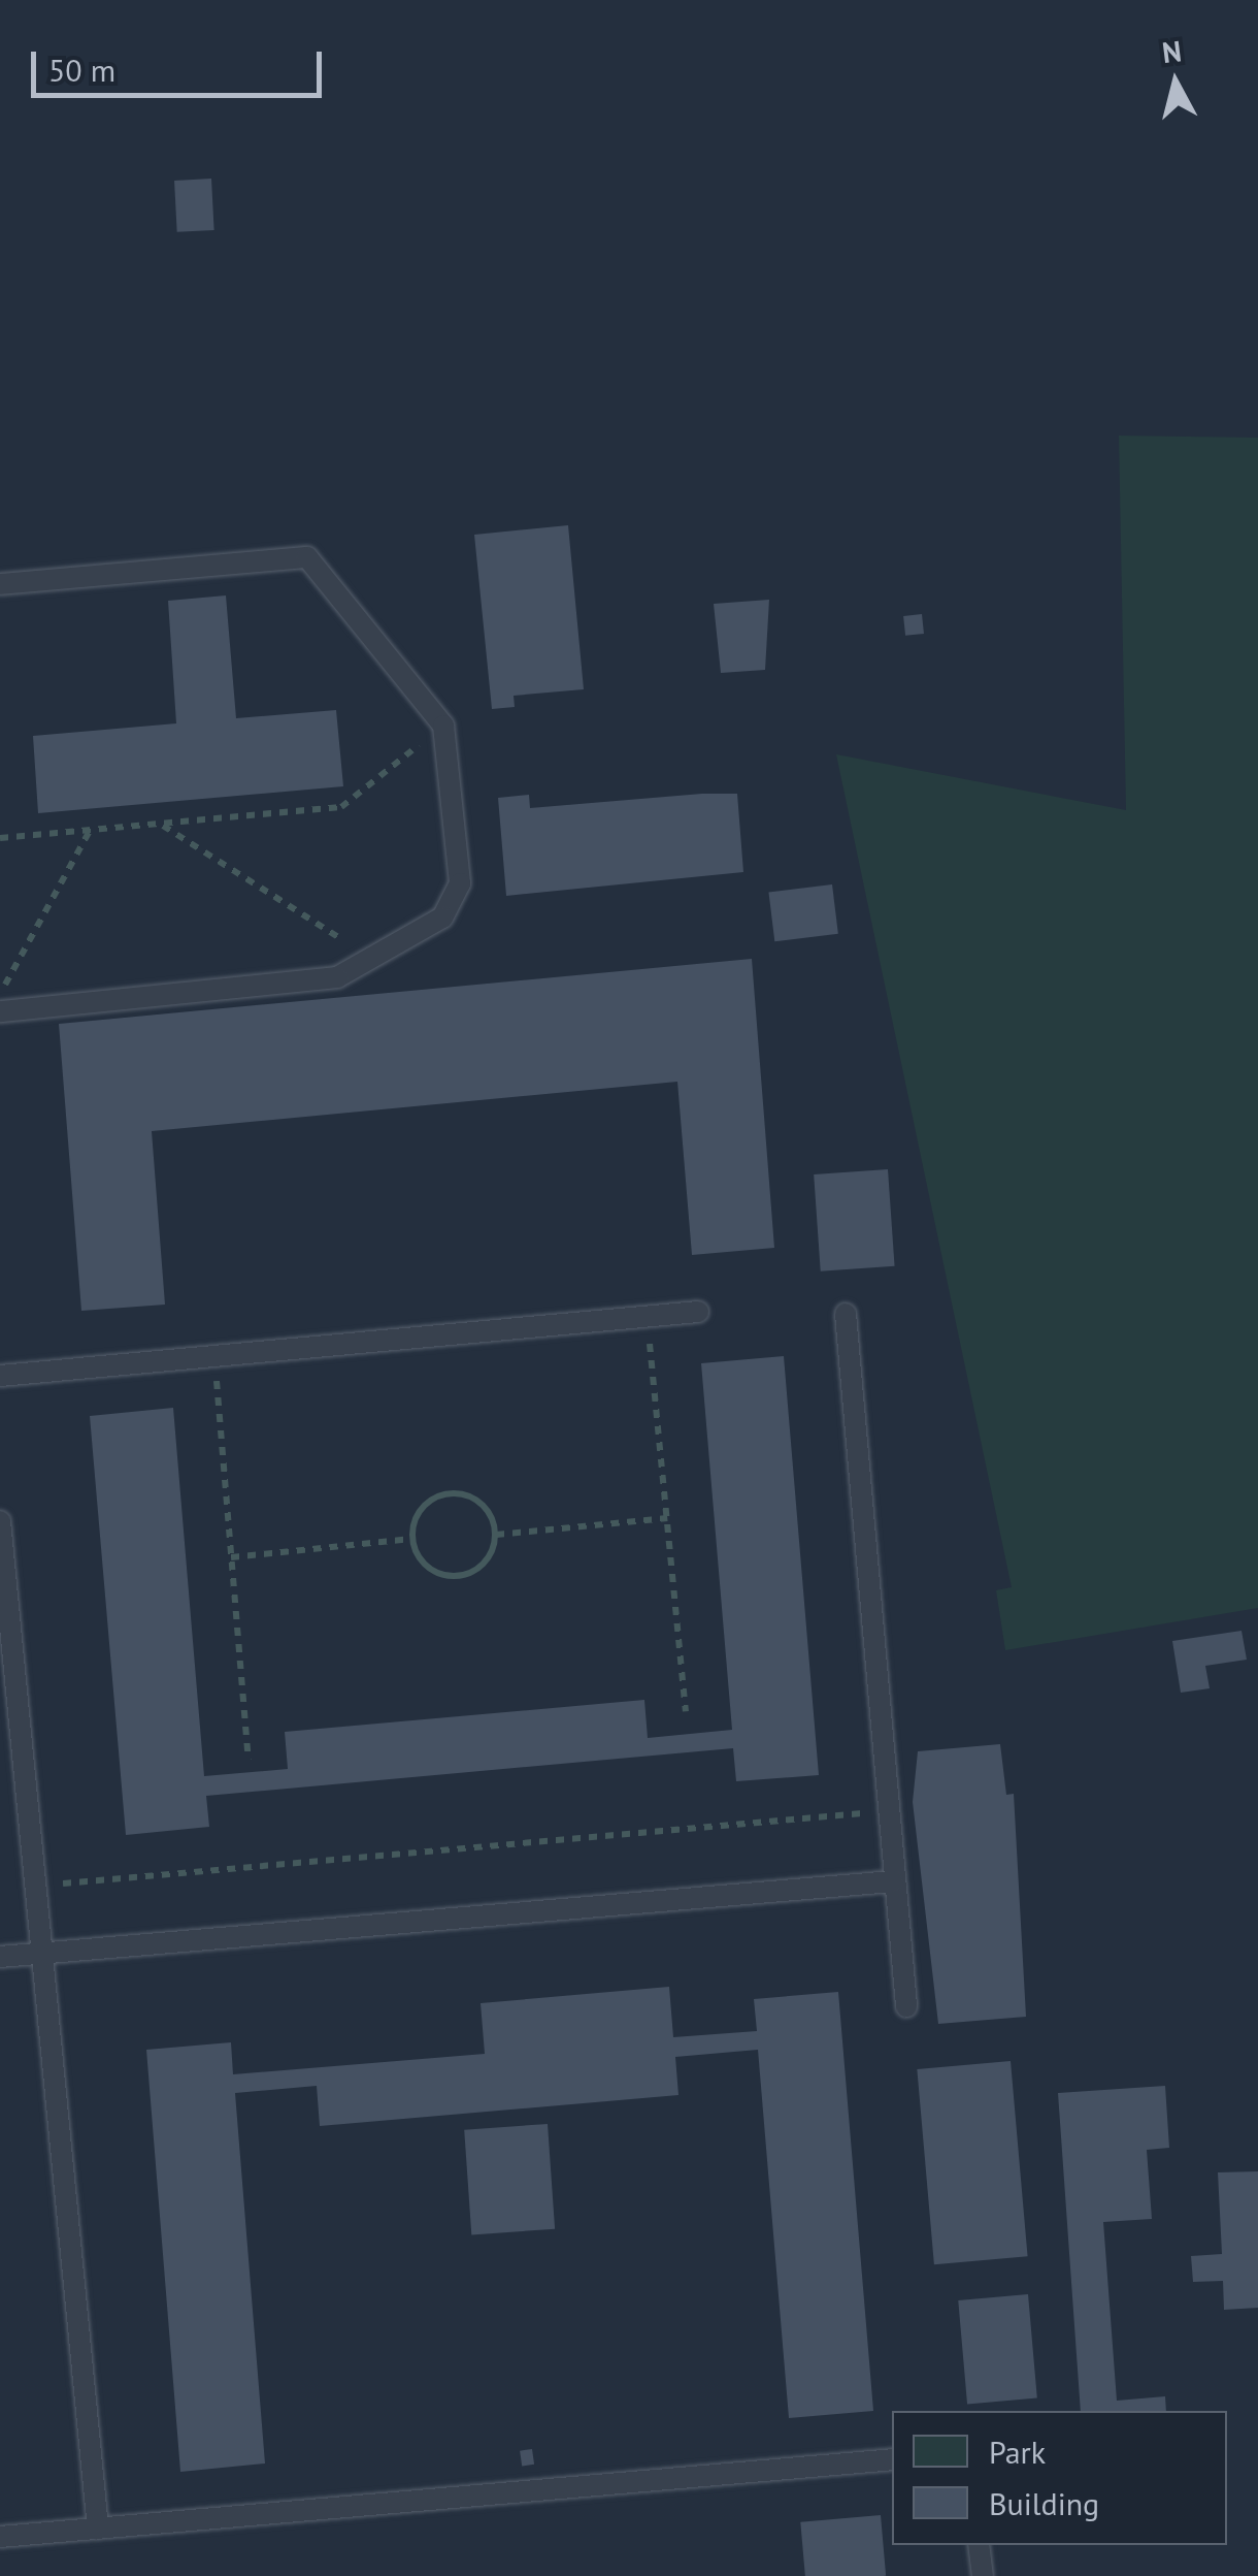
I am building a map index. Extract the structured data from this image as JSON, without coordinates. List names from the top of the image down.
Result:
{
  "legend": ["Park", "Building"],
  "scale_bar": "50 m",
  "north": "top"
}
